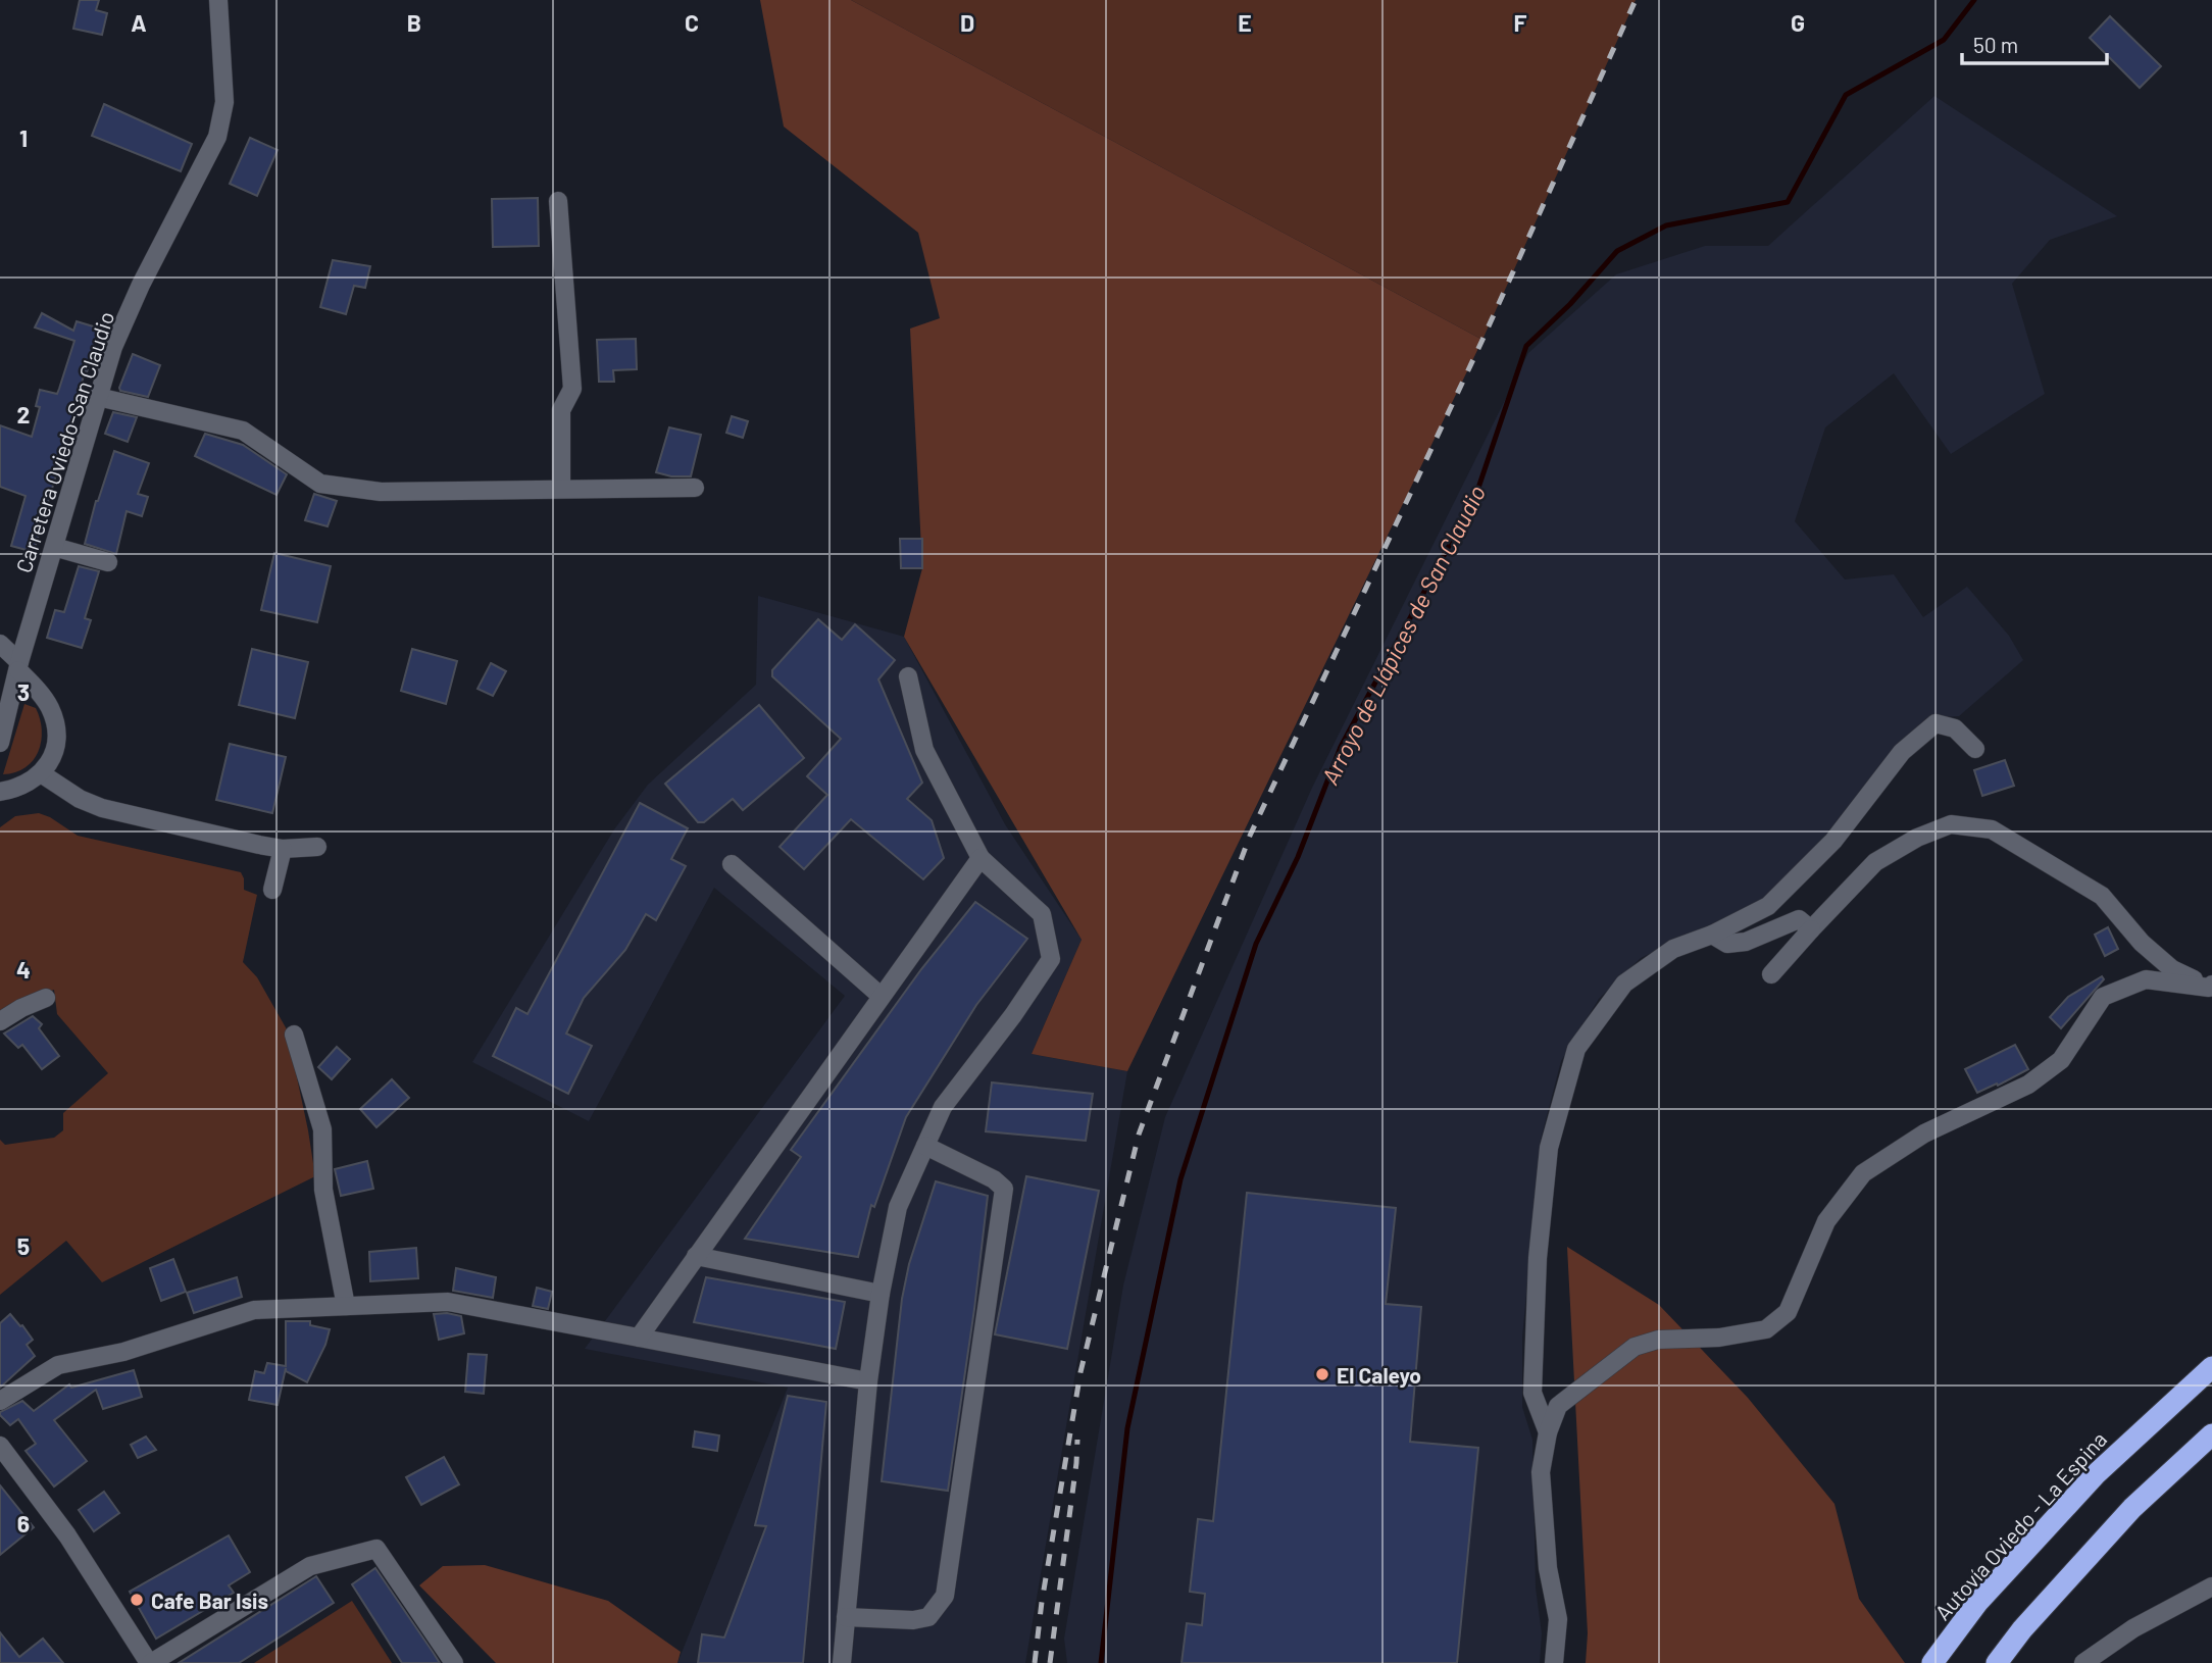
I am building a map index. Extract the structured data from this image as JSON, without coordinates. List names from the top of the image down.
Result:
{
  "streets": {
    "highway": ["Autovía Oviedo - La Espina"],
    "street": ["Carretera Oviedo-San Claudio"]
  },
  "water": ["Arroyo de Llápices de San Claudio"],
  "places": ["El Caleyo", "Cafe Bar Isis"],
  "scale_bar": "50 m",
  "grid": {
    "columns": [
      "A",
      "B",
      "C",
      "D",
      "E",
      "F",
      "G"
    ],
    "rows": [
      "1",
      "2",
      "3",
      "4",
      "5",
      "6"
    ]
  }
}
